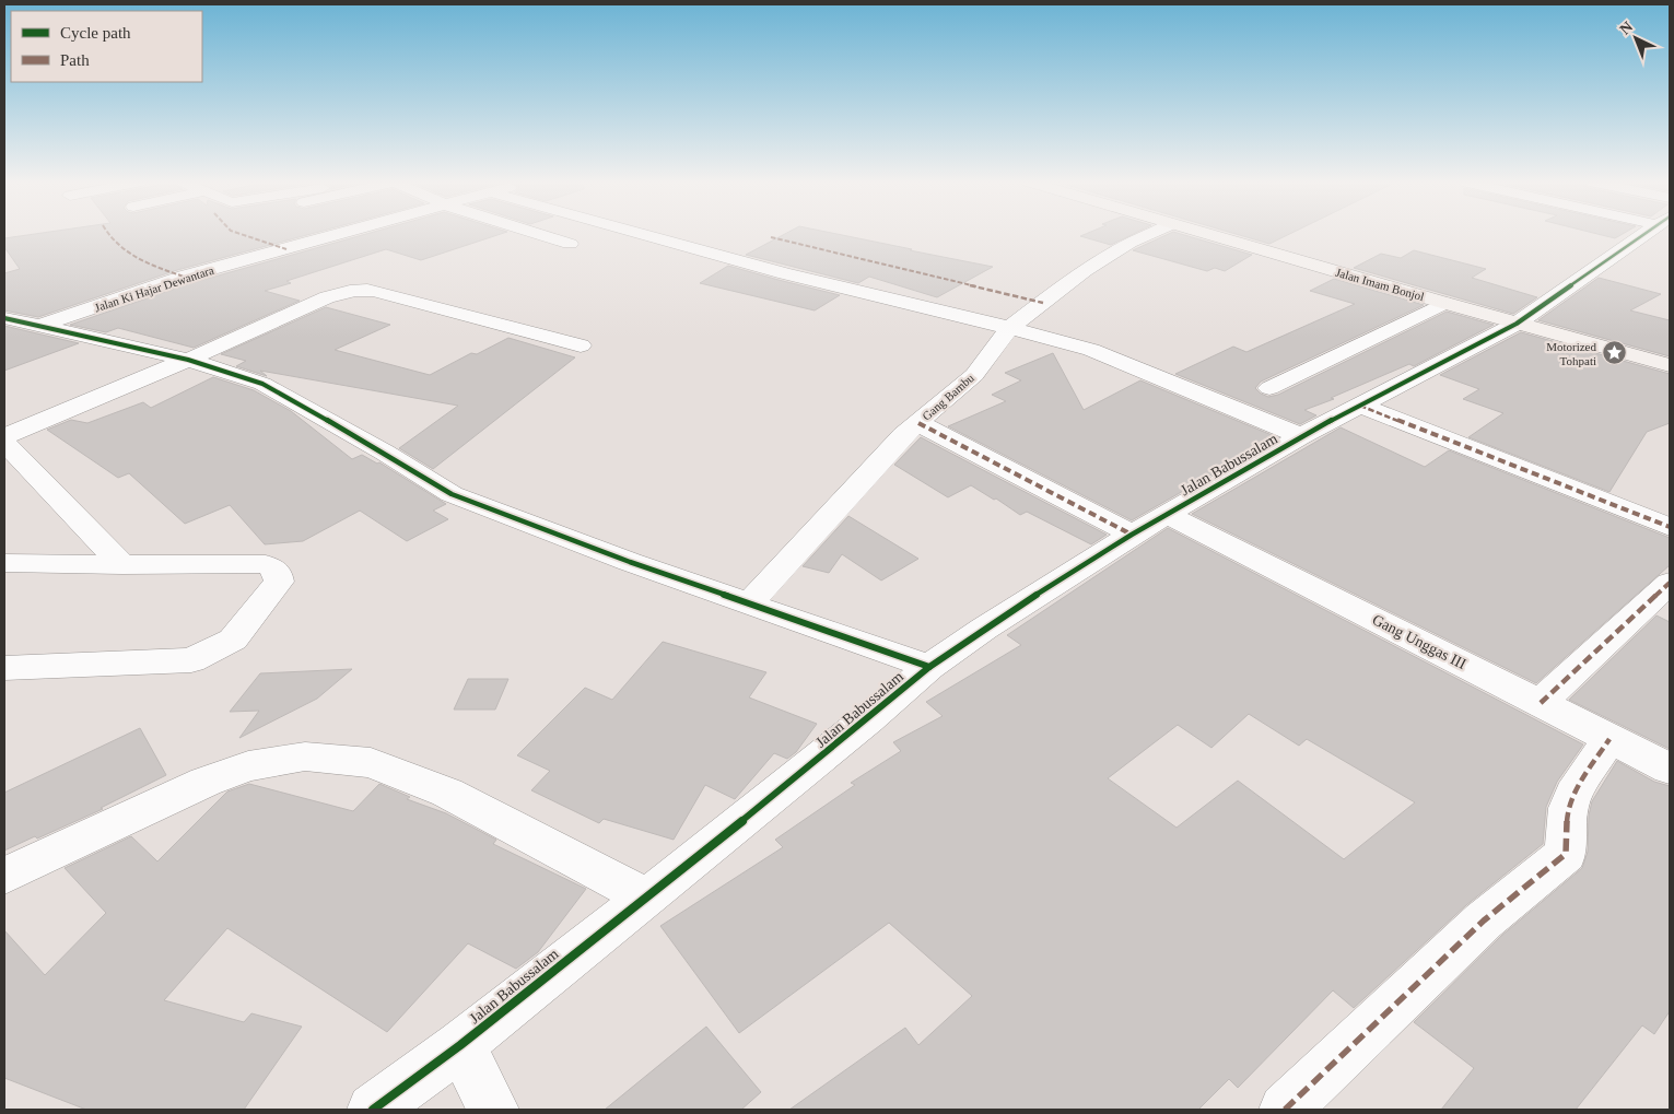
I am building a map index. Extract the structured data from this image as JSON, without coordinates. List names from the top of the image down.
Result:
{
  "streets": {
    "main road": ["Jalan Imam Bonjol"],
    "street": [
      "Jalan Ki Hajar Dewantara",
      "Gang Bambu",
      "Jalan Babussalam",
      "Gang Unggas III"
    ]
  },
  "crossings": [
    ["Jalan Imam Bonjol", "Jalan Babussalam"],
    ["Jalan Babussalam", "Gang Unggas III"]
  ],
  "places": {
    "place": ["Motorized Tohpati"]
  },
  "legend": ["Cycle path", "Path"],
  "north": "top left"
}
